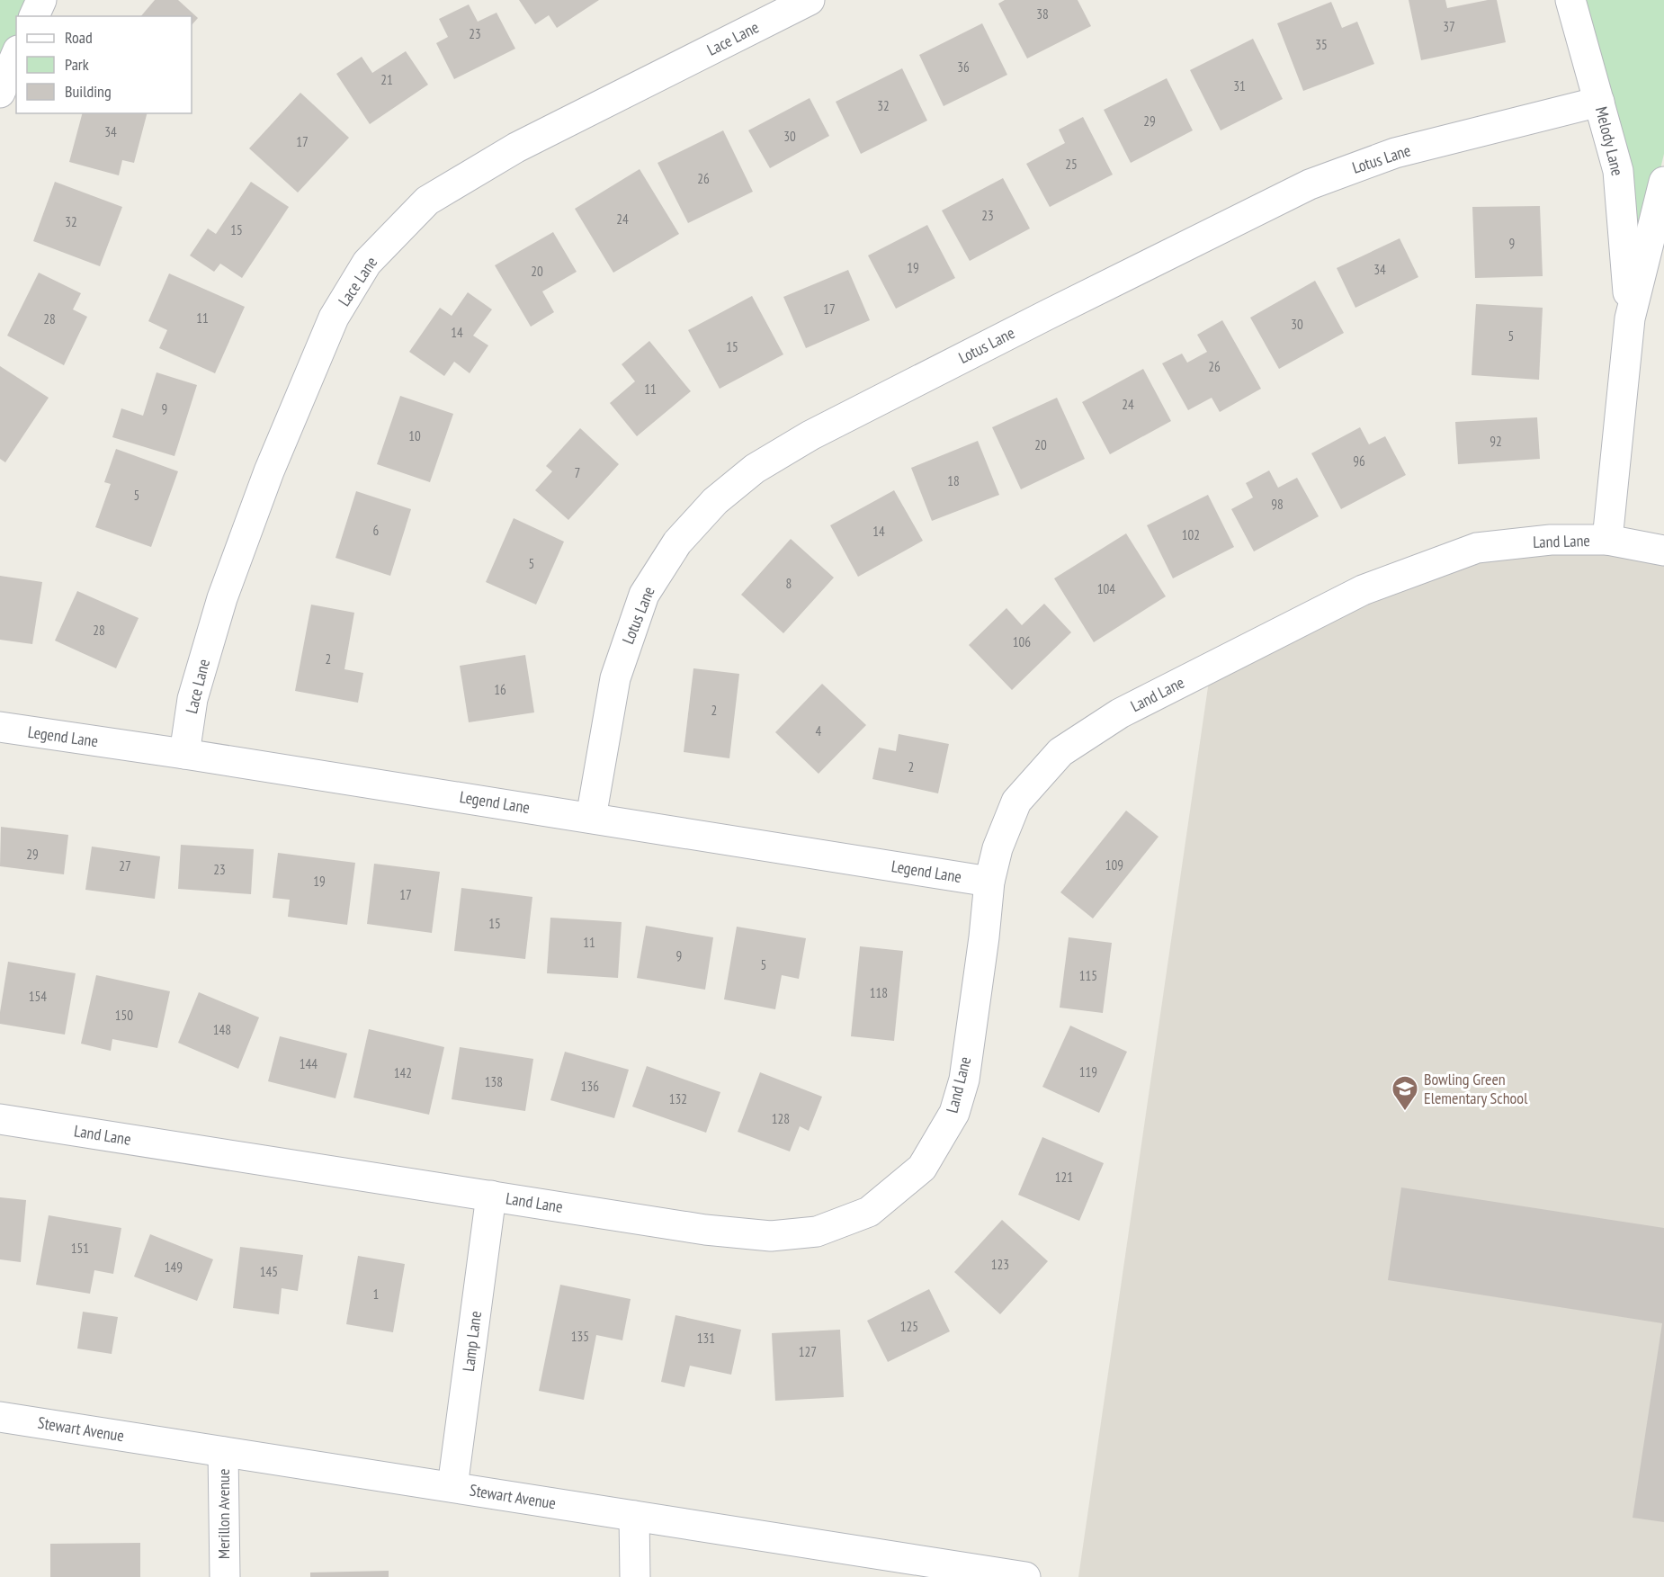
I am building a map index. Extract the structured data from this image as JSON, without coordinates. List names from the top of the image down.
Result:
{
  "streets": {
    "street": [
      "Lace Lane",
      "Melody Lane",
      "Lotus Lane",
      "Land Lane",
      "Legend Lane",
      "Lamp Lane",
      "Stewart Avenue",
      "Merillon Avenue"
    ]
  },
  "crossings": [
    ["Lace Lane", "Legend Lane"],
    ["Melody Lane", "Lotus Lane"],
    ["Melody Lane", "Land Lane"],
    ["Lotus Lane", "Legend Lane"],
    ["Land Lane", "Legend Lane"],
    ["Land Lane", "Lamp Lane"],
    ["Lamp Lane", "Stewart Avenue"],
    ["Stewart Avenue", "Merillon Avenue"]
  ],
  "places": {
    "school or university": ["Bowling Green Elementary School"]
  },
  "house_numbers": [
    "38",
    "37",
    "23",
    "35",
    "36",
    "21",
    "31",
    "32",
    "29",
    "34",
    "30",
    "17",
    "25",
    "26",
    "23",
    "24",
    "32",
    "15",
    "9",
    "19",
    "34",
    "20",
    "17",
    "11",
    "28",
    "30",
    "14",
    "5",
    "15",
    "26",
    "11",
    "24",
    "9",
    "10",
    "92",
    "20",
    "96",
    "7",
    "18",
    "5",
    "98",
    "6",
    "14",
    "102",
    "5",
    "8",
    "104",
    "28",
    "106",
    "2",
    "16",
    "2",
    "4",
    "2",
    "29",
    "109",
    "27",
    "23",
    "19",
    "17",
    "15",
    "11",
    "9",
    "5",
    "115",
    "118",
    "154",
    "150",
    "148",
    "144",
    "119",
    "142",
    "138",
    "136",
    "132",
    "128",
    "121",
    "151",
    "123",
    "149",
    "145",
    "1",
    "125",
    "135",
    "131",
    "127"
  ],
  "legend": ["Road", "Park", "Building"]
}
